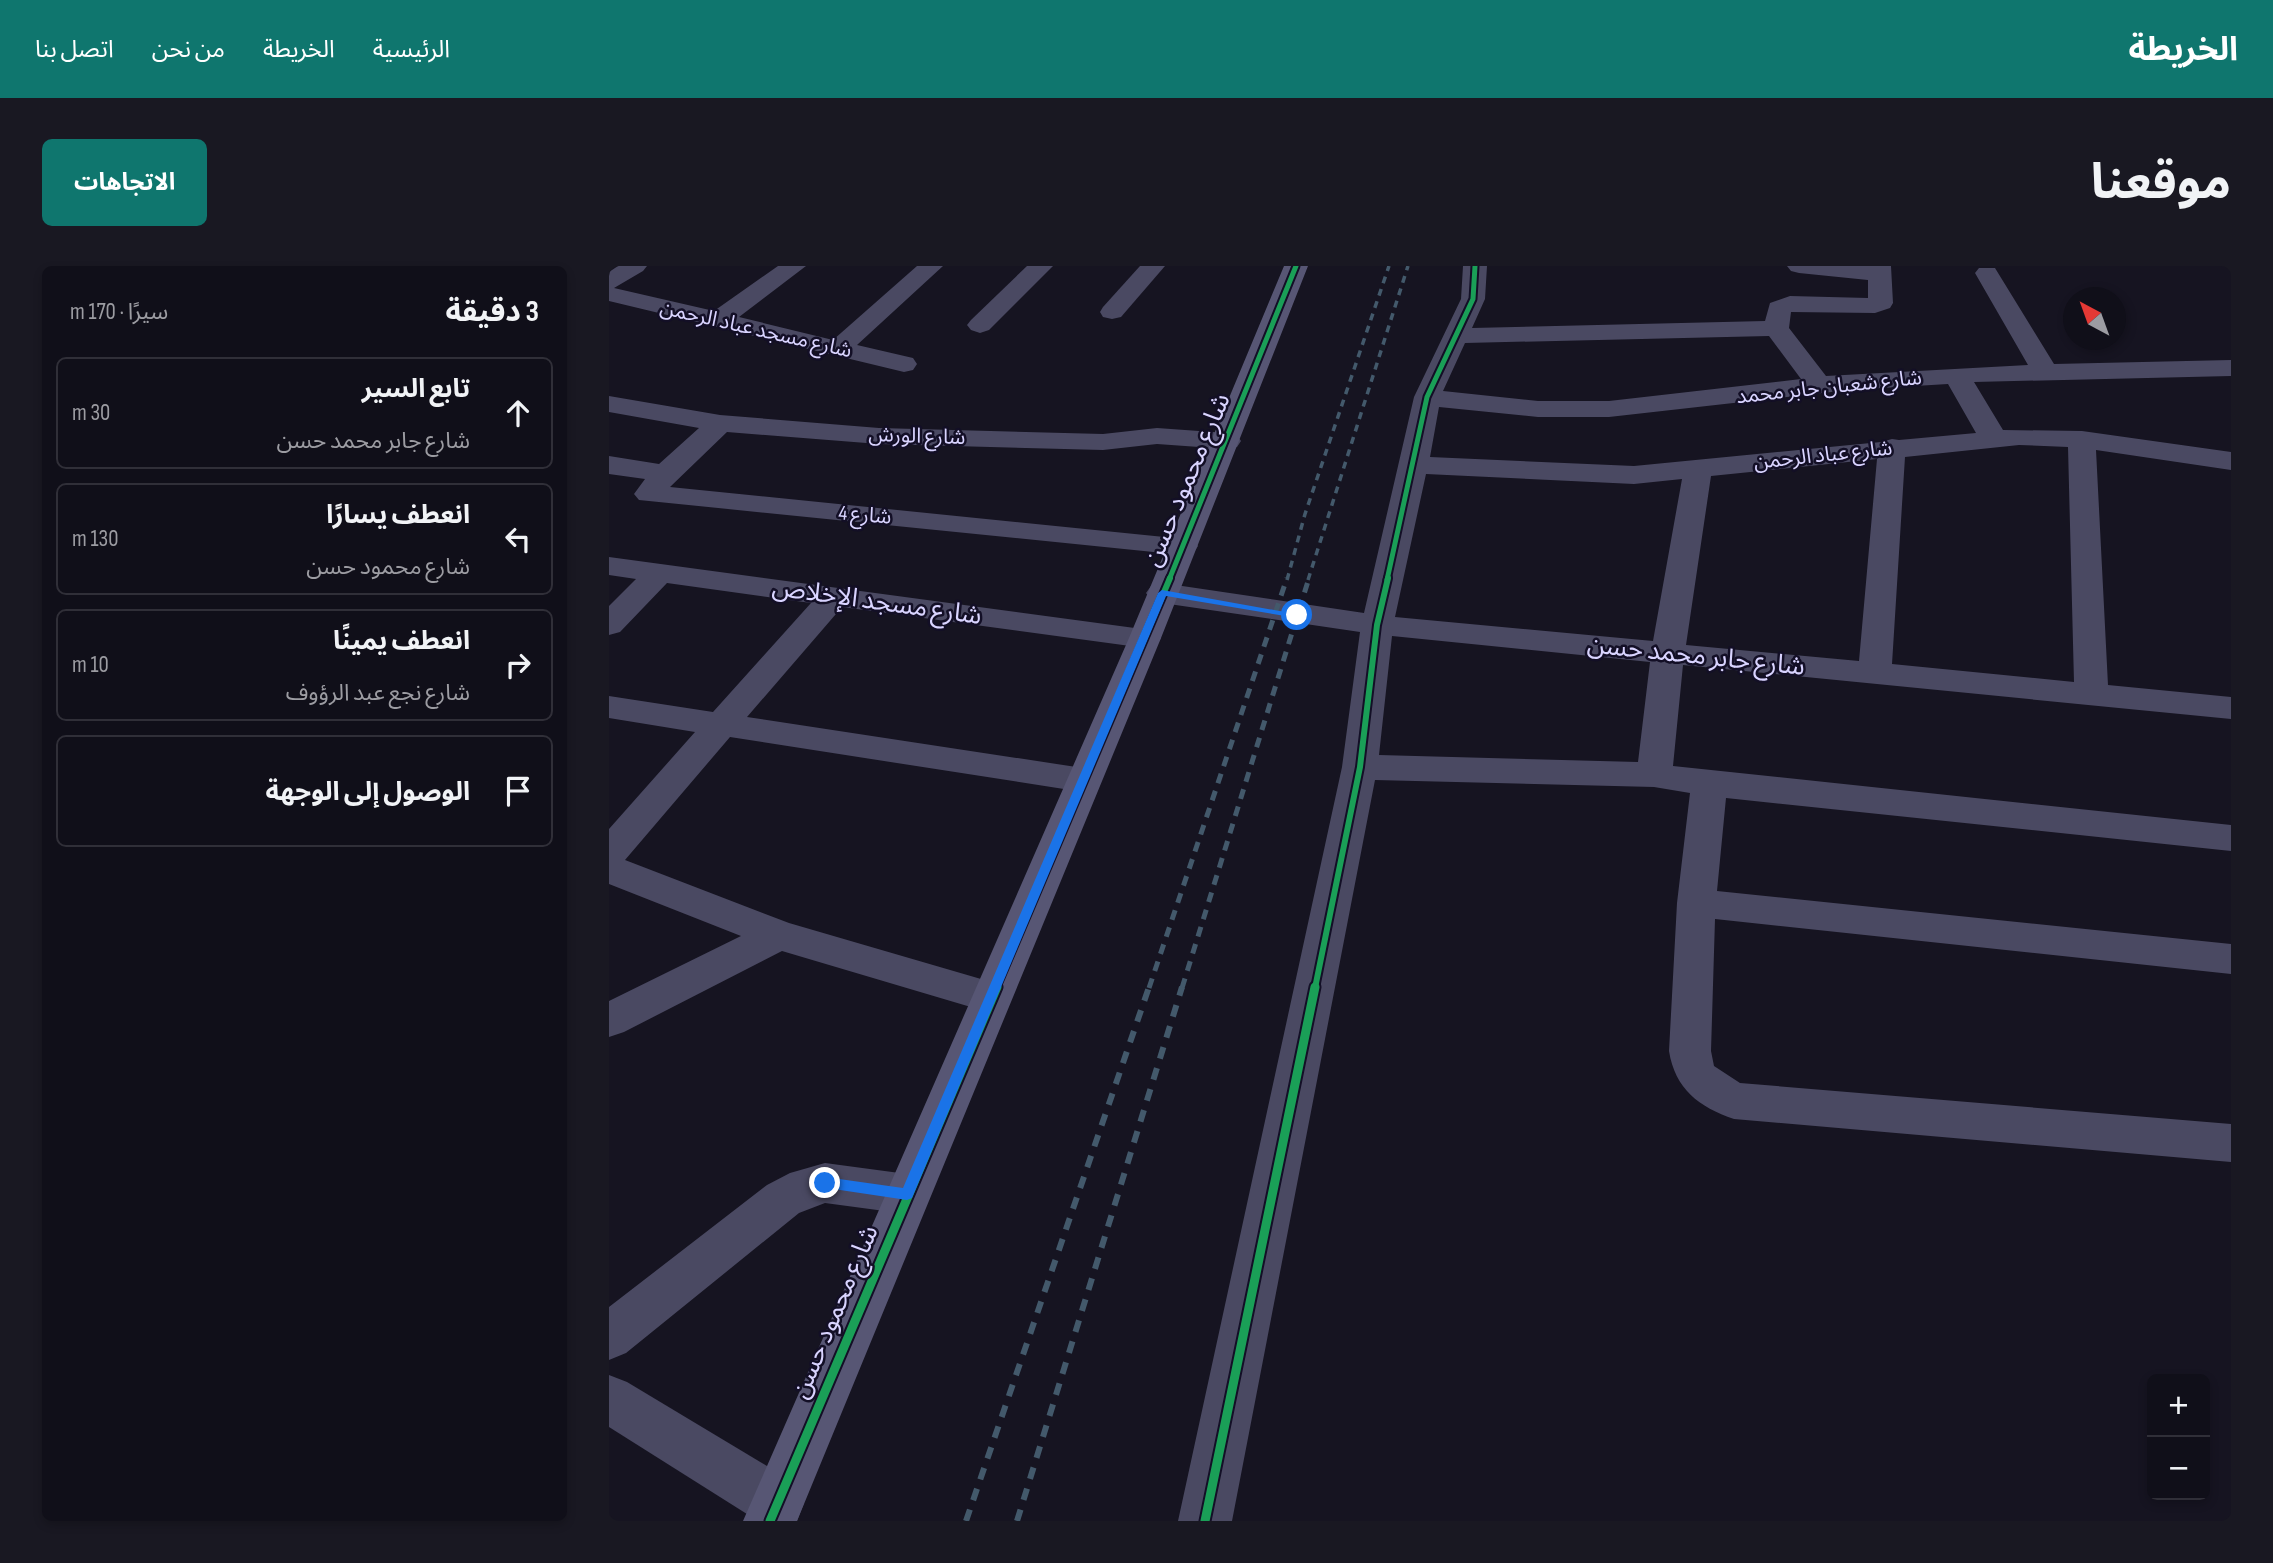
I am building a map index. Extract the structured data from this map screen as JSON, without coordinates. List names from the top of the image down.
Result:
{
  "streets": {
    "street": [
      "شارع مسجد عباد الرحمن",
      "شارع شعبان جابر محمد",
      "شارع الورش",
      "شارع عباد الرحمن",
      "شارع محمود حسن",
      "شارع 4",
      "شارع مسجد الإخلاص",
      "شارع جابر محمد حسن"
    ]
  },
  "crossings": [
    ["شارع الورش", "شارع محمود حسن"],
    ["شارع محمود حسن", "شارع 4"],
    ["شارع محمود حسن", "شارع مسجد الإخلاص"],
    ["شارع محمود حسن", "شارع جابر محمد حسن"]
  ],
  "north": "top left",
  "page": {
    "header": "الخريطة",
    "nav": [
      "الرئيسية",
      "الخريطة",
      "من نحن",
      "اتصل بنا"
    ],
    "title": "موقعنا",
    "buttons": "الاتجاهات",
    "heading": ["3 دقيقة", "سيرًا · 170 m"],
    "list": [
      ["تابع السير", "شارع جابر محمد حسن", "30 m"],
      ["انعطف يسارًا", "شارع محمود حسن", "130 m"],
      ["انعطف يمينًا", "شارع نجع عبد الرؤوف", "10 m"],
      "الوصول إلى الوجهة"
    ],
    "map_buttons": ["+", "−"]
  }
}
